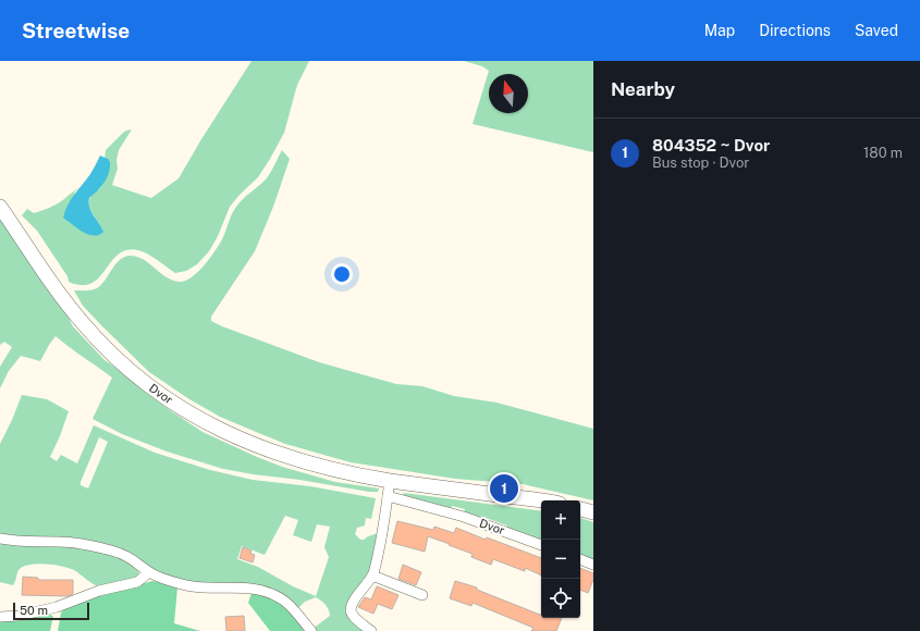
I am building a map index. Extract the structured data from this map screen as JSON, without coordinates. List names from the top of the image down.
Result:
{
  "streets": {
    "street": ["Dvor"]
  },
  "scale_bar": "50 m",
  "north": "top",
  "page": {
    "header": "Streetwise",
    "nav": ["Map", "Directions", "Saved"],
    "heading": "Nearby",
    "list": [
      {
        "mark": "1",
        "name": "804352 ~ Dvor",
        "note": "Bus stop · Dvor",
        "value": "180 m"
      }
    ],
    "pins": "1",
    "map_buttons": ["+", "−"],
    "scale": "50 m"
  }
}
